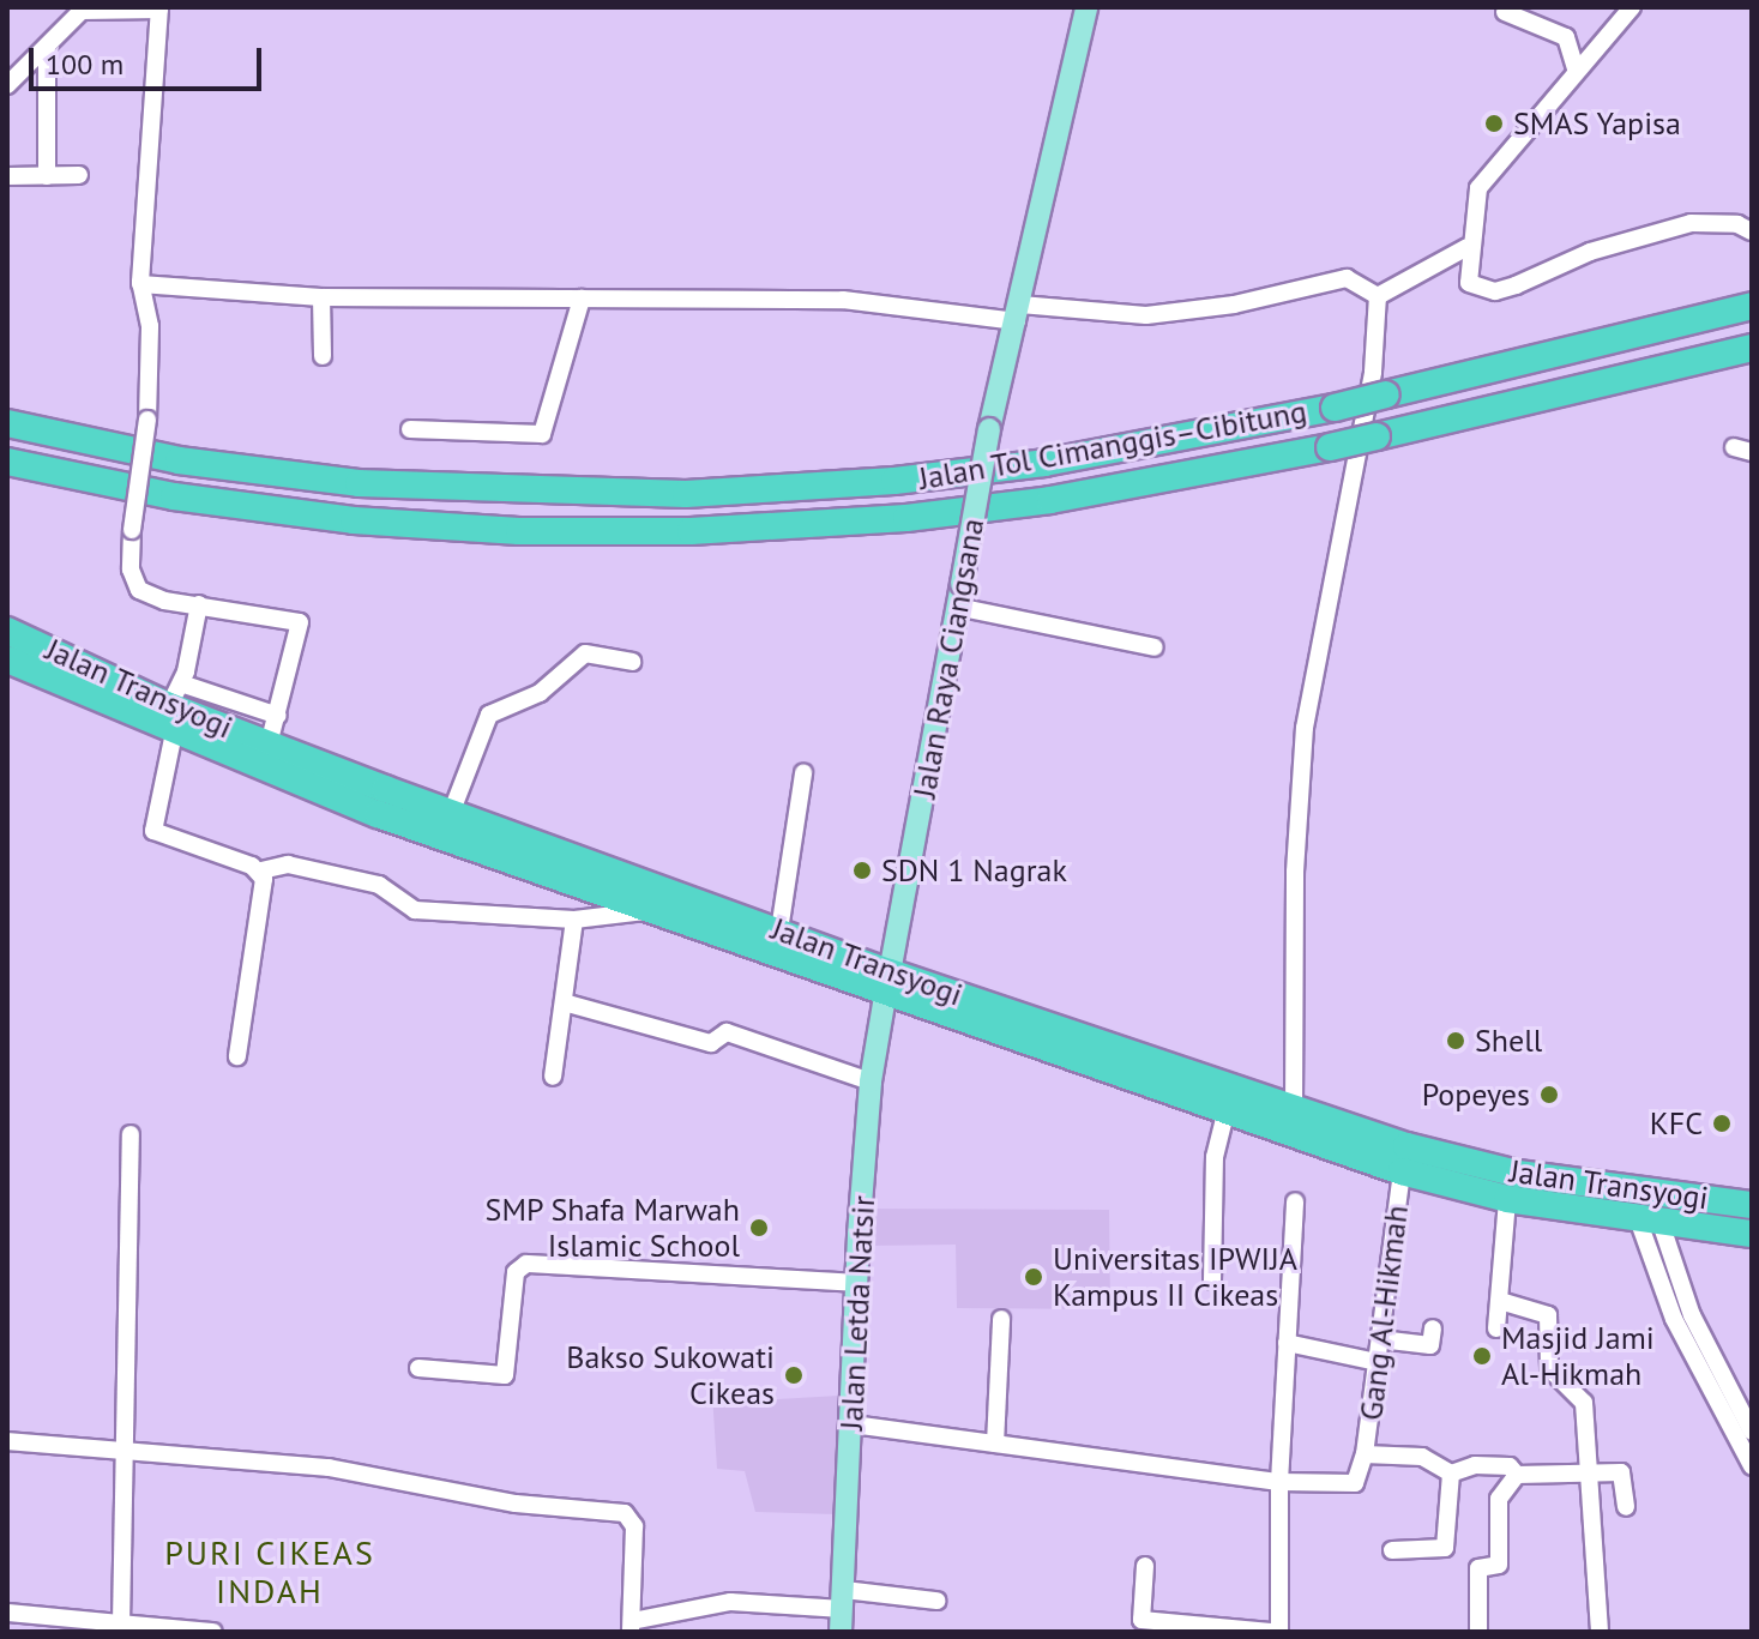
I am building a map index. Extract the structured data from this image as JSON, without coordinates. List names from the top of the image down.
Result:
{
  "streets": {
    "highway": ["Jalan Tol Cimanggis–Cibitung", "Jalan Transyogi"],
    "main road": ["Jalan Raya Ciangsana", "Jalan Letda Natsir"],
    "street": ["Gang Al-Hikmah"]
  },
  "crossings": [
    ["Jalan Raya Ciangsana", "Jalan Transyogi"],
    ["Jalan Raya Ciangsana", "Jalan Letda Natsir"],
    ["Jalan Transyogi", "Jalan Letda Natsir"],
    ["Jalan Transyogi", "Gang Al-Hikmah"]
  ],
  "districts": ["PURI CIKEAS INDAH"],
  "places": [
    "SMAS Yapisa",
    "SDN 1 Nagrak",
    "Shell",
    "Popeyes",
    "KFC",
    "SMP Shafa Marwah Islamic School",
    "Universitas IPWIJA Kampus II Cikeas",
    "Masjid Jami Al-Hikmah",
    "Bakso Sukowati Cikeas"
  ],
  "scale_bar": "100 m"
}
